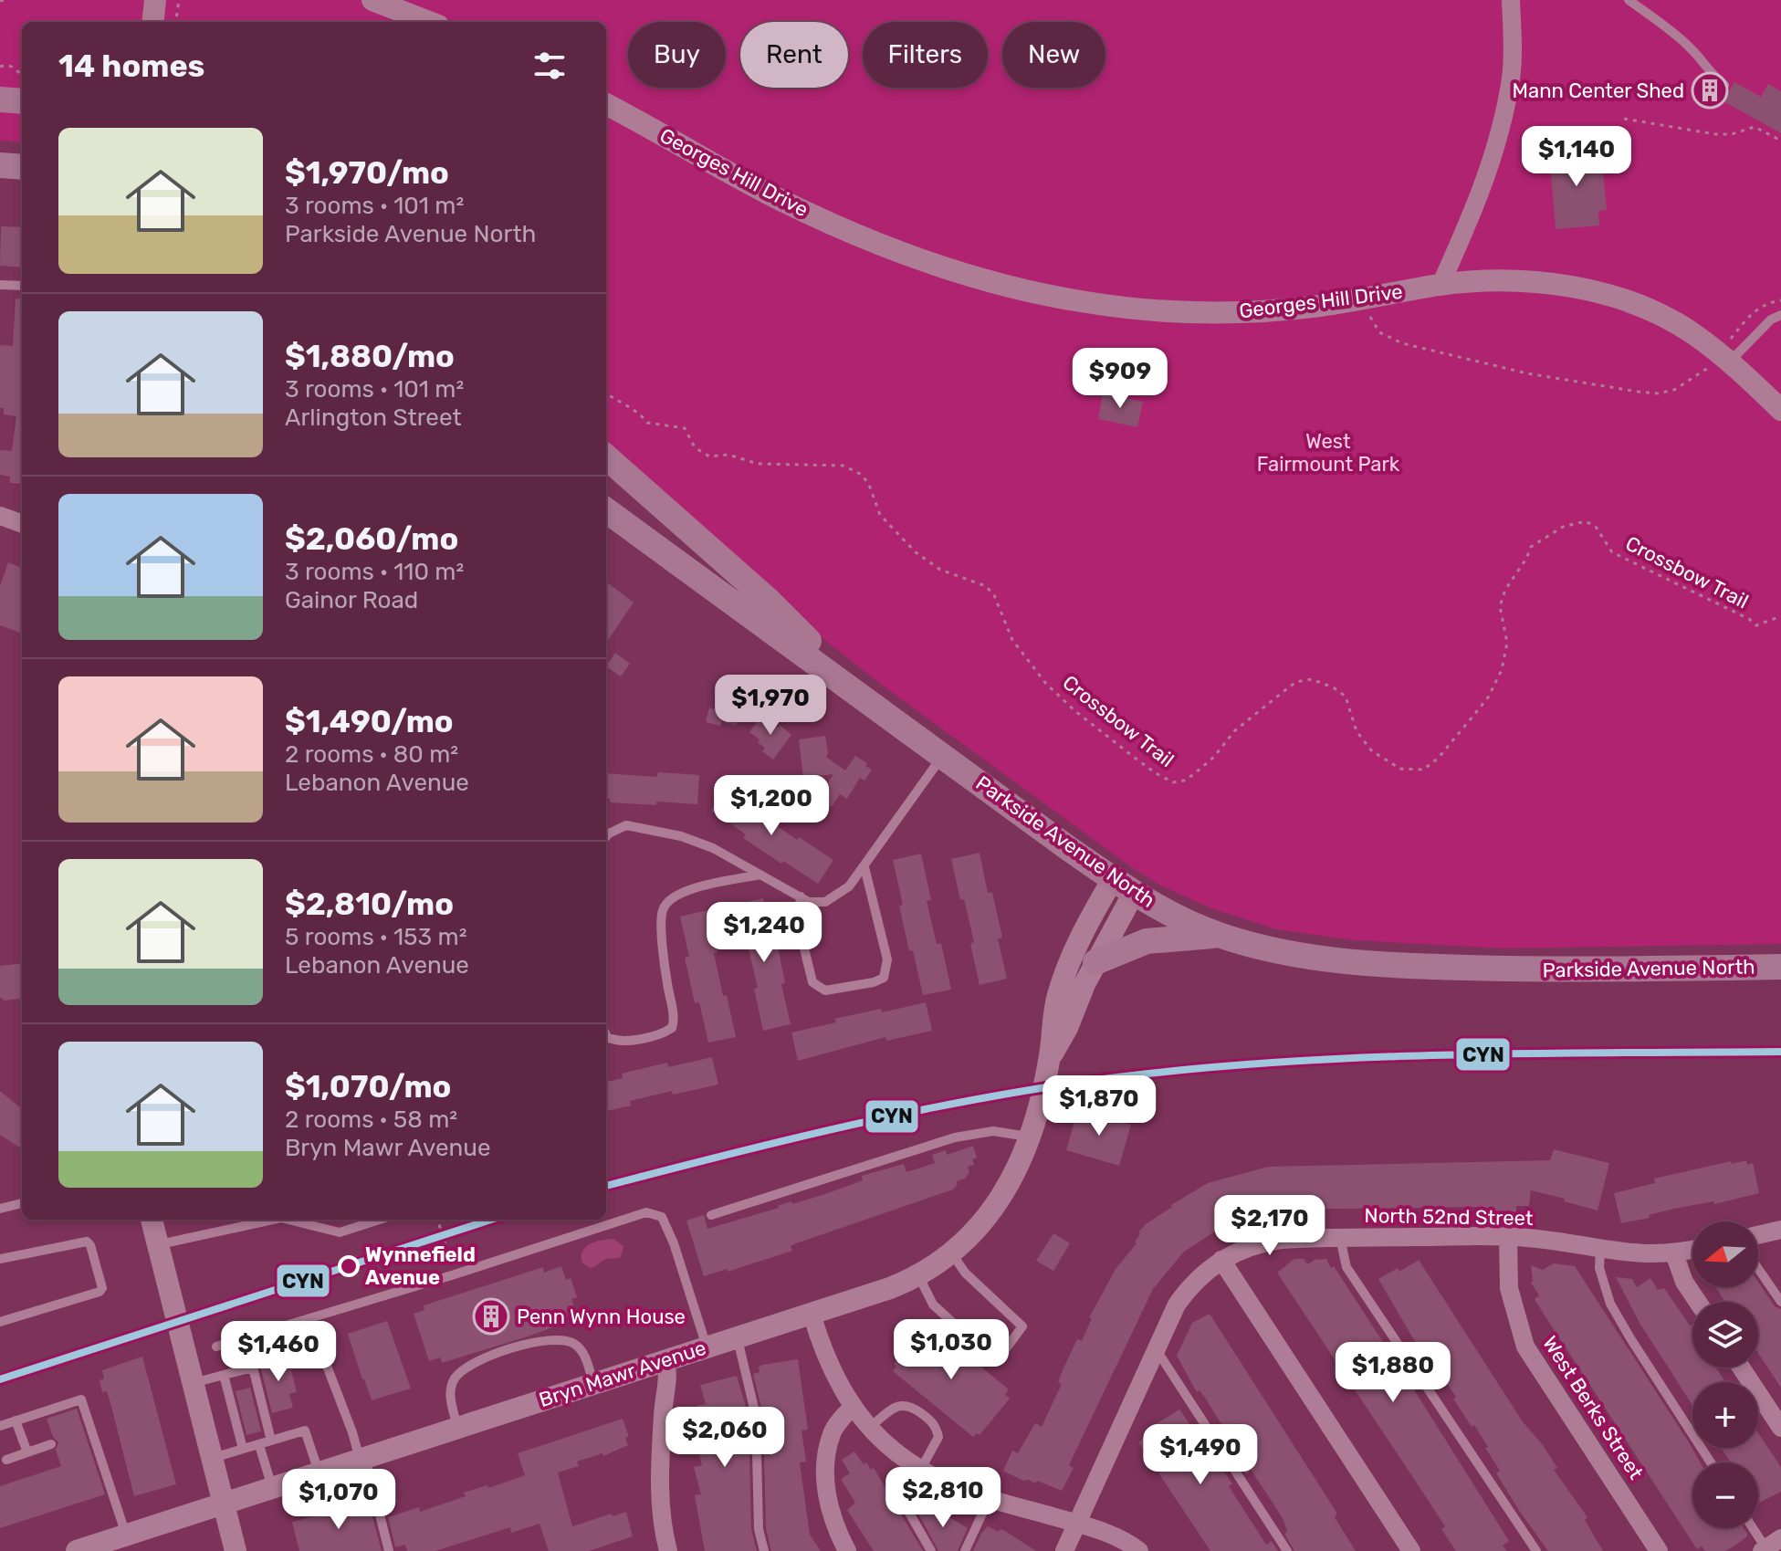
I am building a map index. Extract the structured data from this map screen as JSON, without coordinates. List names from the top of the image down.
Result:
{
  "streets": {
    "main road": ["Parkside Avenue North"],
    "street": [
      "Georges Hill Drive",
      "North 52nd Street",
      "Bryn Mawr Avenue",
      "West Berks Street"
    ],
    "path": ["Crossbow Trail"]
  },
  "crossings": [
    ["Parkside Avenue North", "Bryn Mawr Avenue"],
    ["North 52nd Street", "West Berks Street"]
  ],
  "parks": ["West Fairmount Park"],
  "places": {
    "building": ["Mann Center Shed", "Penn Wynn House"],
    "other": ["Wynnefield Avenue"]
  },
  "lines": ["transit line CYN"],
  "north": "left",
  "page": {
    "chip": [
      "Buy",
      "Rent",
      "Filters",
      "New"
    ],
    "heading": "14 homes",
    "list": [
      {
        "name": "$1,970/mo",
        "note": "3 rooms · 101 m² · Parkside Avenue North"
      },
      {
        "name": "$1,880/mo",
        "note": "3 rooms · 101 m² · Arlington Street"
      },
      {
        "name": "$2,060/mo",
        "note": "3 rooms · 110 m² · Gainor Road"
      },
      {
        "name": "$1,490/mo",
        "note": "2 rooms · 80 m² · Lebanon Avenue"
      },
      {
        "name": "$2,810/mo",
        "note": "5 rooms · 153 m² · Lebanon Avenue"
      },
      {
        "name": "$1,070/mo",
        "note": "2 rooms · 58 m² · Bryn Mawr Avenue"
      }
    ],
    "price": [
      "$1,140",
      "$909",
      "$1,970",
      "$1,200",
      "$1,240",
      "$1,870",
      "$2,170",
      "$1,030",
      "$1,460",
      "$1,880",
      "$2,060",
      "$1,490",
      "$2,810",
      "$1,070"
    ],
    "map_buttons": ["+", "−"]
  }
}
